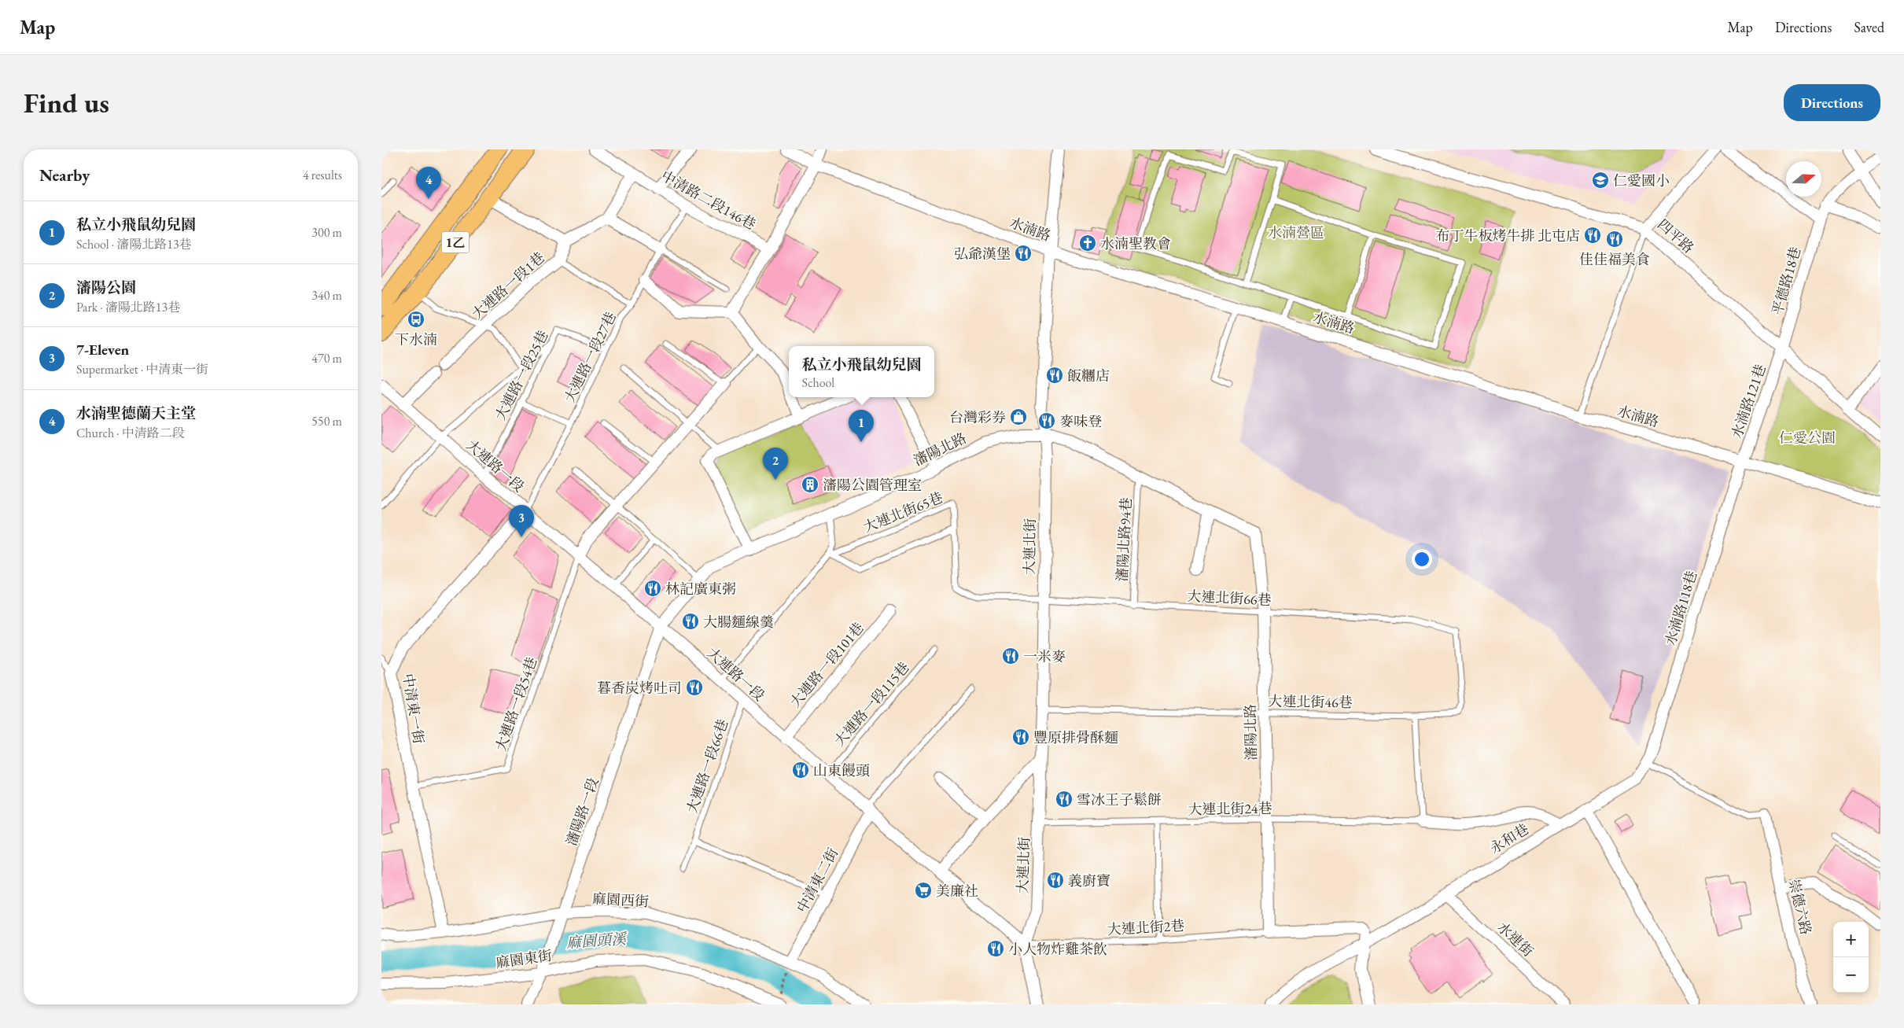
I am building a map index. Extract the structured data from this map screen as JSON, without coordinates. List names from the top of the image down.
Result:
{
  "streets": {
    "main road": ["1乙"],
    "street": [
      "中清路二段146巷",
      "水湳路",
      "四平路",
      "平德路18巷",
      "大連路一段1巷",
      "水湳路121巷",
      "瀋陽北路",
      "大連路一段",
      "大連北街",
      "水湳路118巷",
      "大連路一段101巷",
      "中清東一街",
      "瀋陽路一段",
      "永和巷",
      "中清東二街",
      "麻園西街",
      "崇德六路",
      "水連街",
      "麻園東街"
    ],
    "lane": [
      "大連路一段27巷",
      "大連路一段25巷",
      "大連北街65巷",
      "瀋陽北路94巷",
      "大連北街66巷",
      "大連北街46巷",
      "大連路一段54巷",
      "大連路一段115巷",
      "大連路一段66巷",
      "大連北街24巷",
      "大連北街2巷"
    ]
  },
  "crossings": [
    ["中清路二段146巷", "大連路一段27巷"],
    ["水湳路", "水湳路121巷"],
    ["水湳路", "大連北街"],
    ["水湳路", "水湳路118巷"],
    ["四平路", "平德路18巷"],
    ["四平路", "水湳路121巷"],
    ["平德路18巷", "水湳路121巷"],
    ["大連路一段27巷", "大連路一段25巷"],
    ["大連路一段27巷", "大連路一段"],
    ["大連路一段27巷", "中清東一街"],
    ["大連路一段25巷", "大連路一段"],
    ["水湳路121巷", "水湳路118巷"],
    ["瀋陽北路", "大連路一段"],
    ["瀋陽北路", "瀋陽北路94巷"],
    ["瀋陽北路", "大連北街"],
    ["瀋陽北路", "大連北街66巷"],
    ["瀋陽北路", "大連北街46巷"],
    ["瀋陽北路", "大連北街24巷"],
    ["瀋陽北路", "瀋陽路一段"],
    ["瀋陽北路", "大連北街2巷"],
    ["大連路一段", "大連北街"],
    ["大連路一段", "大連路一段101巷"],
    ["大連路一段", "大連路一段54巷"],
    ["大連路一段", "大連路一段115巷"],
    ["大連路一段", "中清東一街"],
    ["大連路一段", "大連路一段66巷"],
    ["大連路一段", "瀋陽路一段"],
    ["大連路一段", "中清東二街"],
    ["大連路一段", "大連北街2巷"],
    ["大連北街65巷", "大連北街"],
    ["大連北街65巷", "大連北街66巷"],
    ["瀋陽北路94巷", "大連北街66巷"],
    ["大連北街", "大連北街66巷"],
    ["大連北街", "大連北街46巷"],
    ["大連北街", "大連北街24巷"],
    ["大連北街", "大連北街2巷"],
    ["大連北街66巷", "大連北街46巷"],
    ["水湳路118巷", "永和巷"],
    ["大連路一段54巷", "中清東一街"],
    ["中清東一街", "麻園西街"],
    ["瀋陽路一段", "麻園西街"],
    ["瀋陽路一段", "麻園東街"],
    ["永和巷", "水連街"],
    ["中清東二街", "麻園西街"]
  ],
  "water": ["麻園頭溪"],
  "parks": ["水湳營區", "仁愛公園"],
  "places": {
    "school or university": ["仁愛國小"],
    "restaurant": [
      "布丁牛板烤牛排 北屯店",
      "佳佳福美食",
      "弘爺漢堡",
      "飯糰店",
      "麥味登",
      "林記廣東粥",
      "大腸麵線羹",
      "一米麥",
      "暮香炭烤吐司",
      "豐原排骨酥麵",
      "山東饅頭",
      "雪冰王子鬆餅",
      "義廚寶",
      "小人物炸雞茶飲"
    ],
    "church": ["水湳聖教會"],
    "bus stop": ["下水湳"],
    "shop": ["台灣彩券"],
    "building": ["瀋陽公園管理室"],
    "supermarket": ["美廉社"]
  },
  "north": "right",
  "page": {
    "header": "Map",
    "nav": ["Map", "Directions", "Saved"],
    "buttons": "Directions",
    "title": "Find us",
    "heading": ["Nearby", "4 results"],
    "pins": [
      "4",
      "1",
      "2",
      "3"
    ],
    "list": [
      {
        "mark": "1",
        "name": "私立小飛鼠幼兒園",
        "note": "School · 瀋陽北路13巷",
        "value": "300 m"
      },
      {
        "mark": "2",
        "name": "瀋陽公園",
        "note": "Park · 瀋陽北路13巷",
        "value": "340 m"
      },
      {
        "mark": "3",
        "name": "7-Eleven",
        "note": "Supermarket · 中清東一街",
        "value": "470 m"
      },
      {
        "mark": "4",
        "name": "水湳聖德蘭天主堂",
        "note": "Church · 中清路二段",
        "value": "550 m"
      }
    ],
    "popup": ["私立小飛鼠幼兒園", "School"],
    "map_buttons": ["+", "−"]
  }
}
